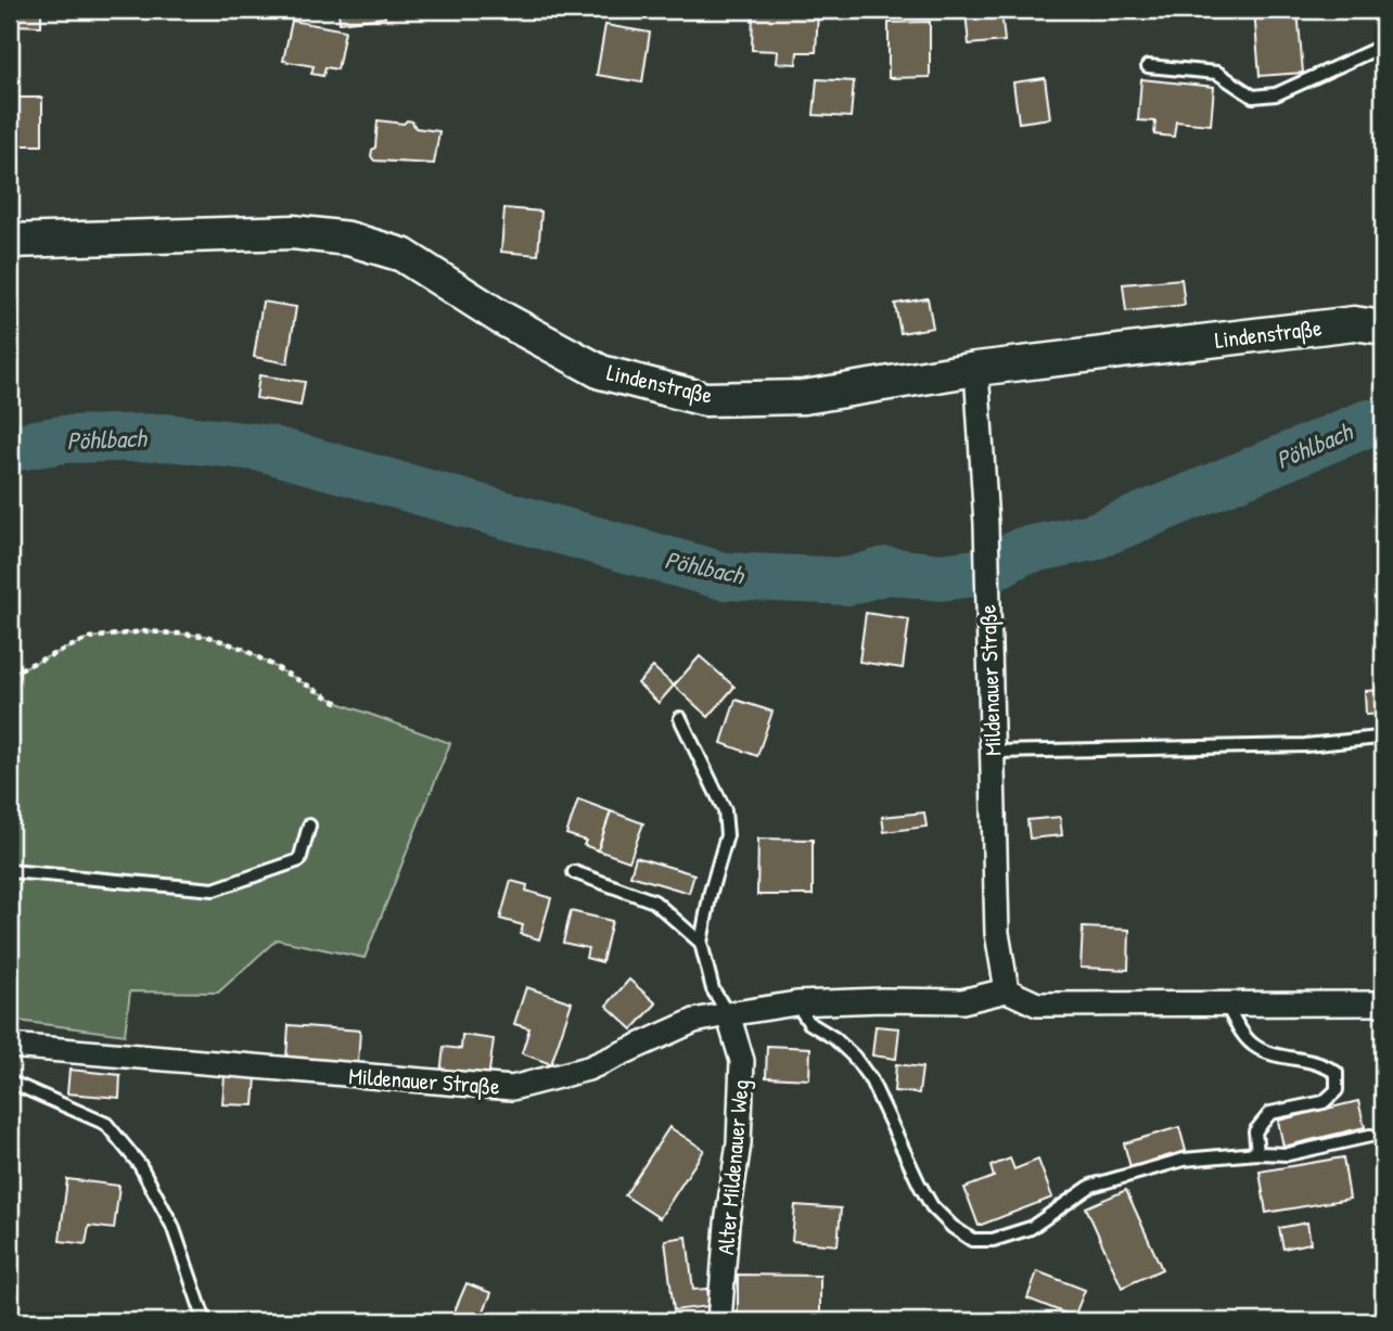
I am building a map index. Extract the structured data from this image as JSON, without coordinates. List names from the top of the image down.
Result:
{
  "streets": {
    "main road": ["Lindenstraße"],
    "street": ["Mildenauer Straße", "Alter Mildenauer Weg"]
  },
  "crossings": [
    ["Lindenstraße", "Mildenauer Straße"],
    ["Mildenauer Straße", "Alter Mildenauer Weg"]
  ],
  "water": ["Pöhlbach"]
}
